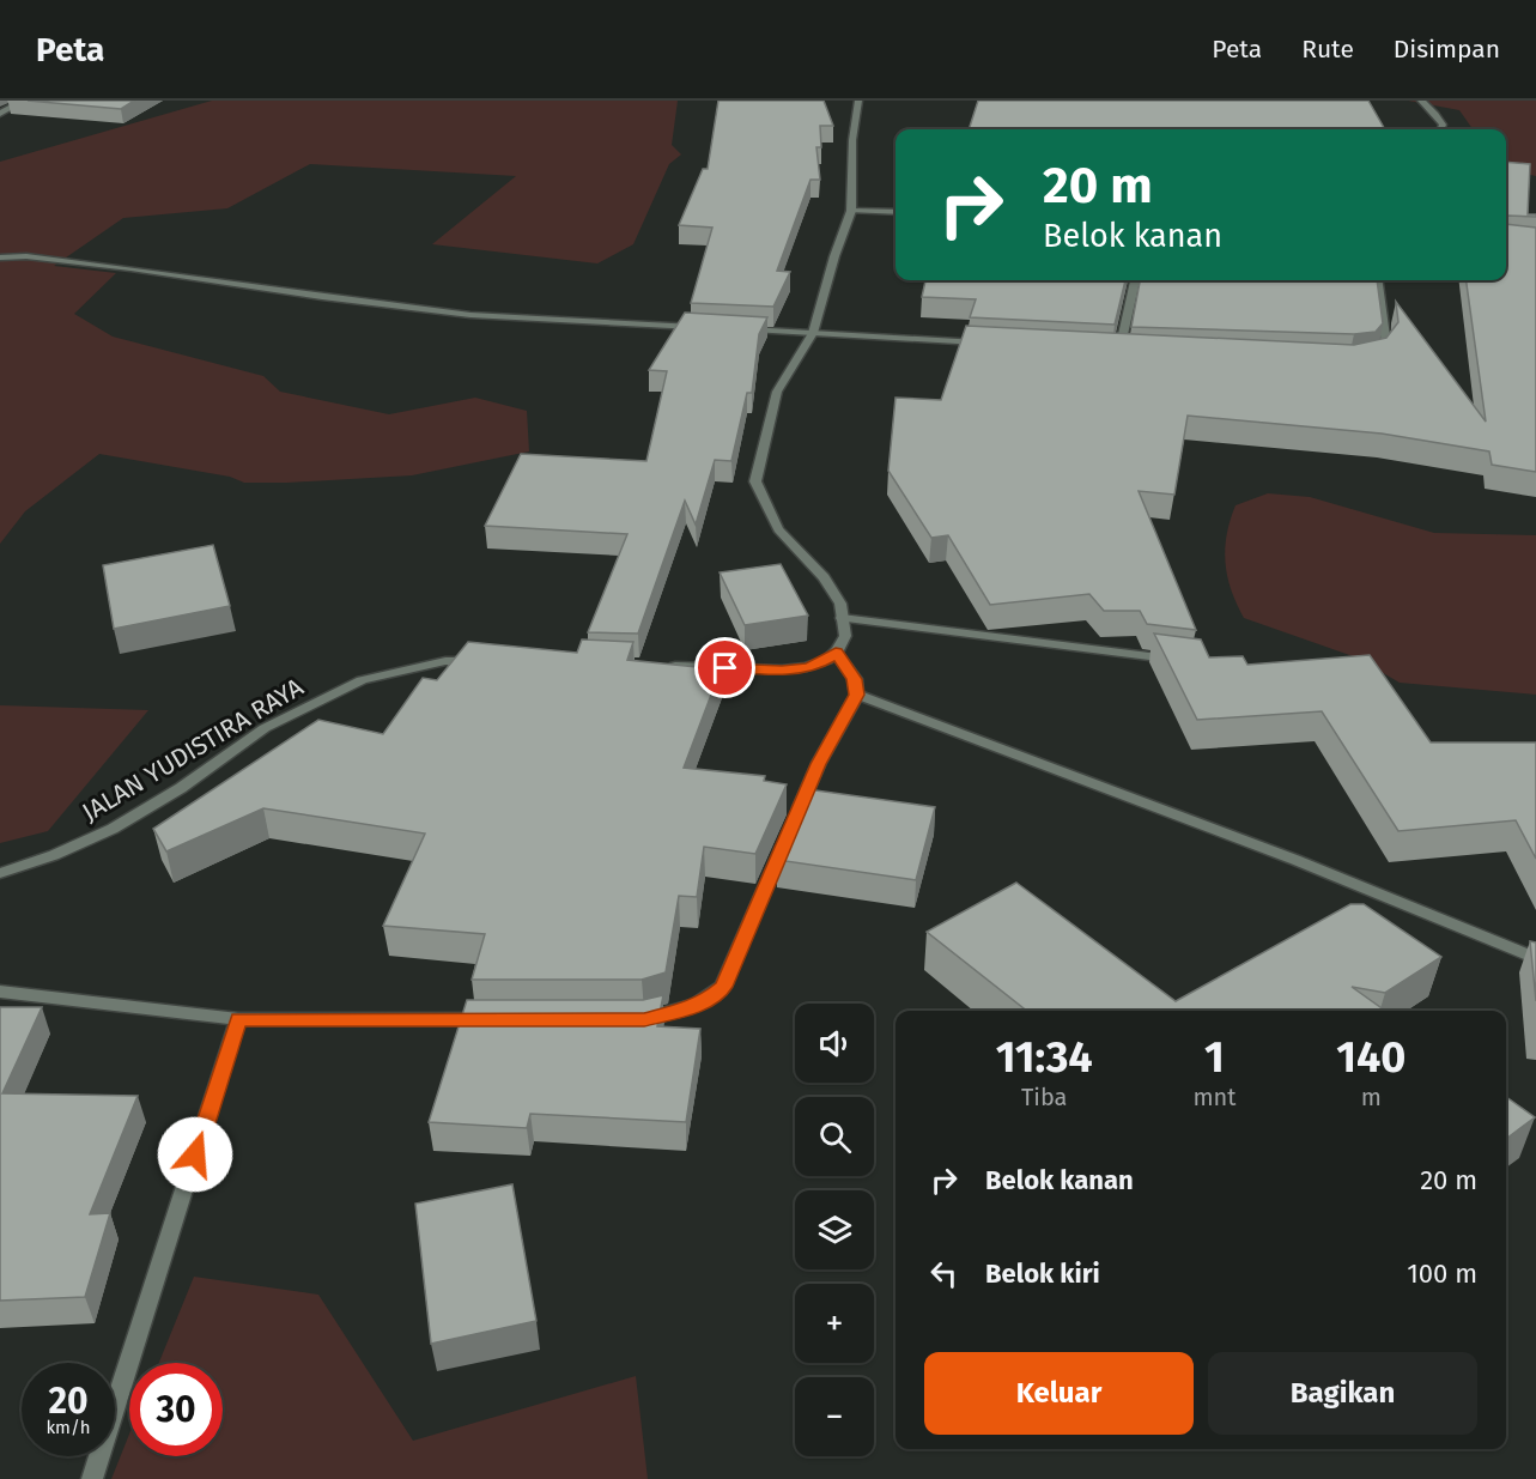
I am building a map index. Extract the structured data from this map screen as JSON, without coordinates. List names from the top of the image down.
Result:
{
  "streets": {
    "street": ["JALAN YUDISTIRA RAYA"]
  },
  "page": {
    "header": "Peta",
    "nav": ["Peta", "Rute", "Disimpan"],
    "turn": ["20 m", "Belok kanan"],
    "map_buttons": ["+", "−"],
    "eta": [
      "11:34",
      "Tiba",
      "1",
      "mnt",
      "140",
      "m"
    ],
    "list": [
      {
        "name": "Belok kanan",
        "value": "20 m"
      },
      {
        "name": "Belok kiri",
        "value": "100 m"
      }
    ],
    "buttons": ["Keluar", "Bagikan"],
    "speed": "20 km/h",
    "limit": "30"
  }
}
